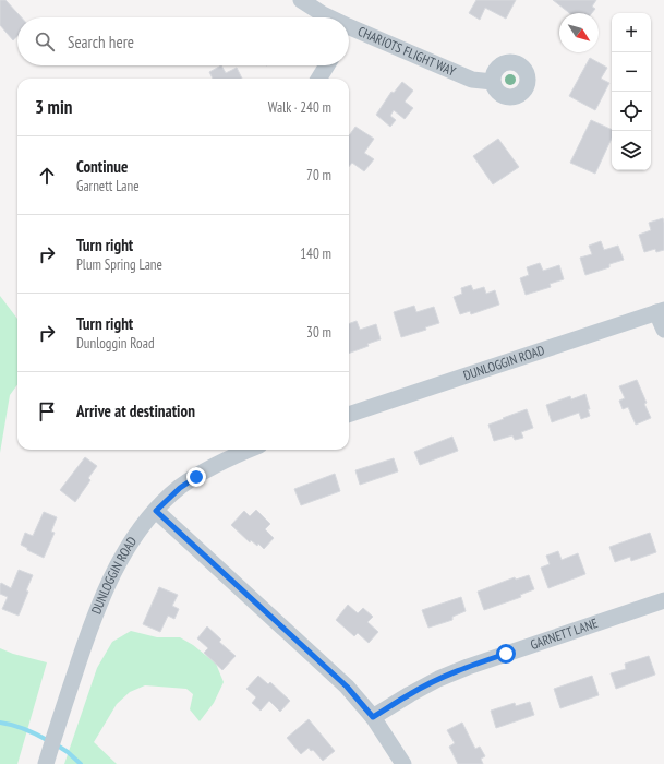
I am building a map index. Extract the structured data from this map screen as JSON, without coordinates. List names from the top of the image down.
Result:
{
  "streets": {
    "street": ["CHARIOTS FLIGHT WAY", "DUNLOGGIN ROAD", "GARNETT LANE"]
  },
  "north": "bottom right",
  "page": {
    "map_buttons": ["+", "−"],
    "search": "Search here",
    "heading": ["3 min", "Walk · 240 m"],
    "list": [
      ["Continue", "Garnett Lane", "70 m"],
      ["Turn right", "Plum Spring Lane", "140 m"],
      ["Turn right", "Dunloggin Road", "30 m"],
      "Arrive at destination"
    ]
  }
}
